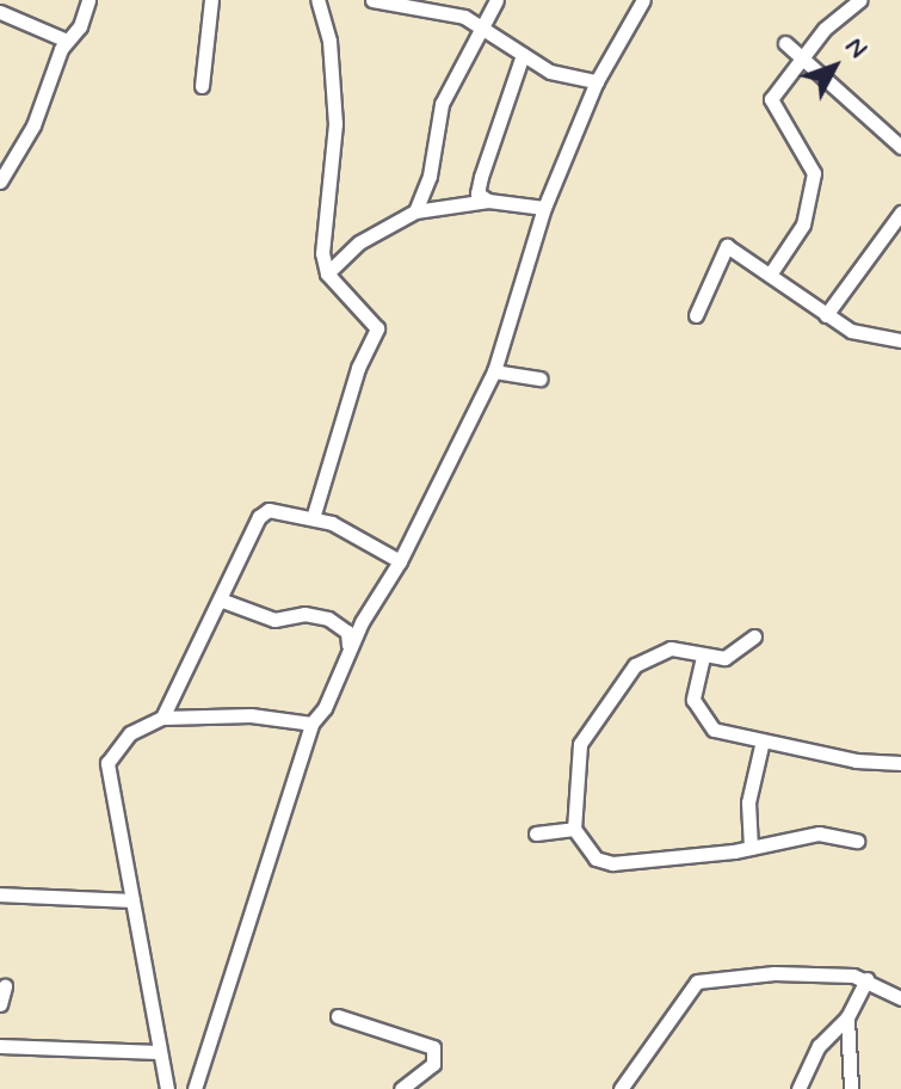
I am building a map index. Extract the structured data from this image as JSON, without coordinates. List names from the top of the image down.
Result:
{
  "north": "top right"
}
